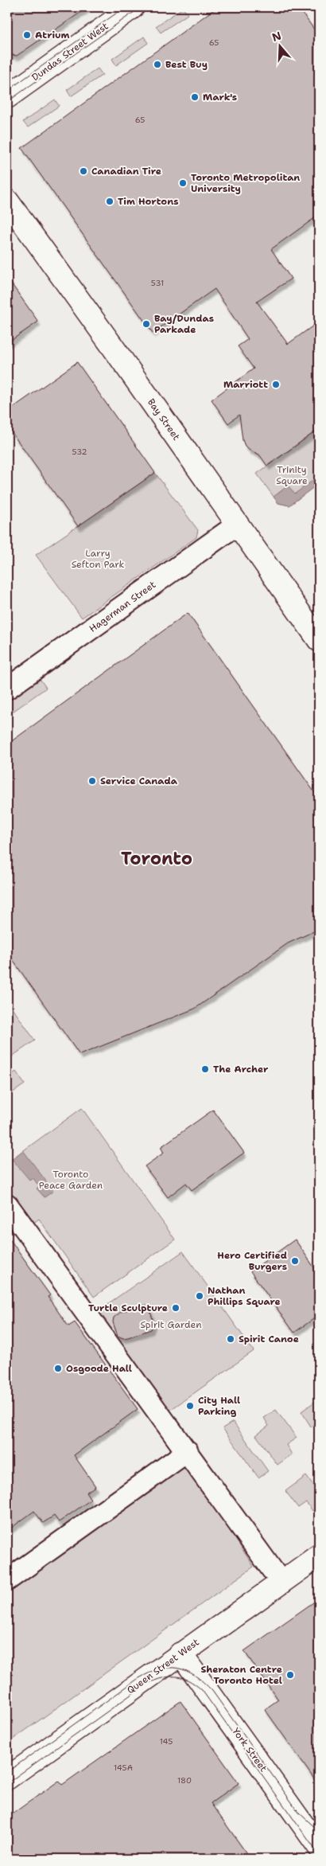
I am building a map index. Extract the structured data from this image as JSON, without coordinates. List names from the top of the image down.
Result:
{
  "streets": {
    "main road": [
      "Dundas Street West",
      "Bay Street",
      "Queen Street West",
      "York Street"
    ],
    "street": ["Hagerman Street"]
  },
  "crossings": [
    ["Bay Street", "Hagerman Street"],
    ["Queen Street West", "York Street"]
  ],
  "districts": ["Toronto"],
  "parks": [
    "Trinity Square",
    "Larry Sefton Park",
    "Toronto Peace Garden",
    "Spirit Garden"
  ],
  "places": [
    "Atrium",
    "Best Buy",
    "Mark's",
    "Canadian Tire",
    "Toronto Metropolitan University",
    "Tim Hortons",
    "Bay/Dundas Parkade",
    "Marriott",
    "Service Canada",
    "The Archer",
    "Hero Certified Burgers",
    "Nathan Phillips Square",
    "Turtle Sculpture",
    "Spirit Canoe",
    "Osgoode Hall",
    "City Hall Parking",
    "Sheraton Centre Toronto Hotel"
  ],
  "house_numbers": [
    "65",
    "65",
    "531",
    "532",
    "145",
    "145A",
    "180"
  ],
  "north": "top"
}
